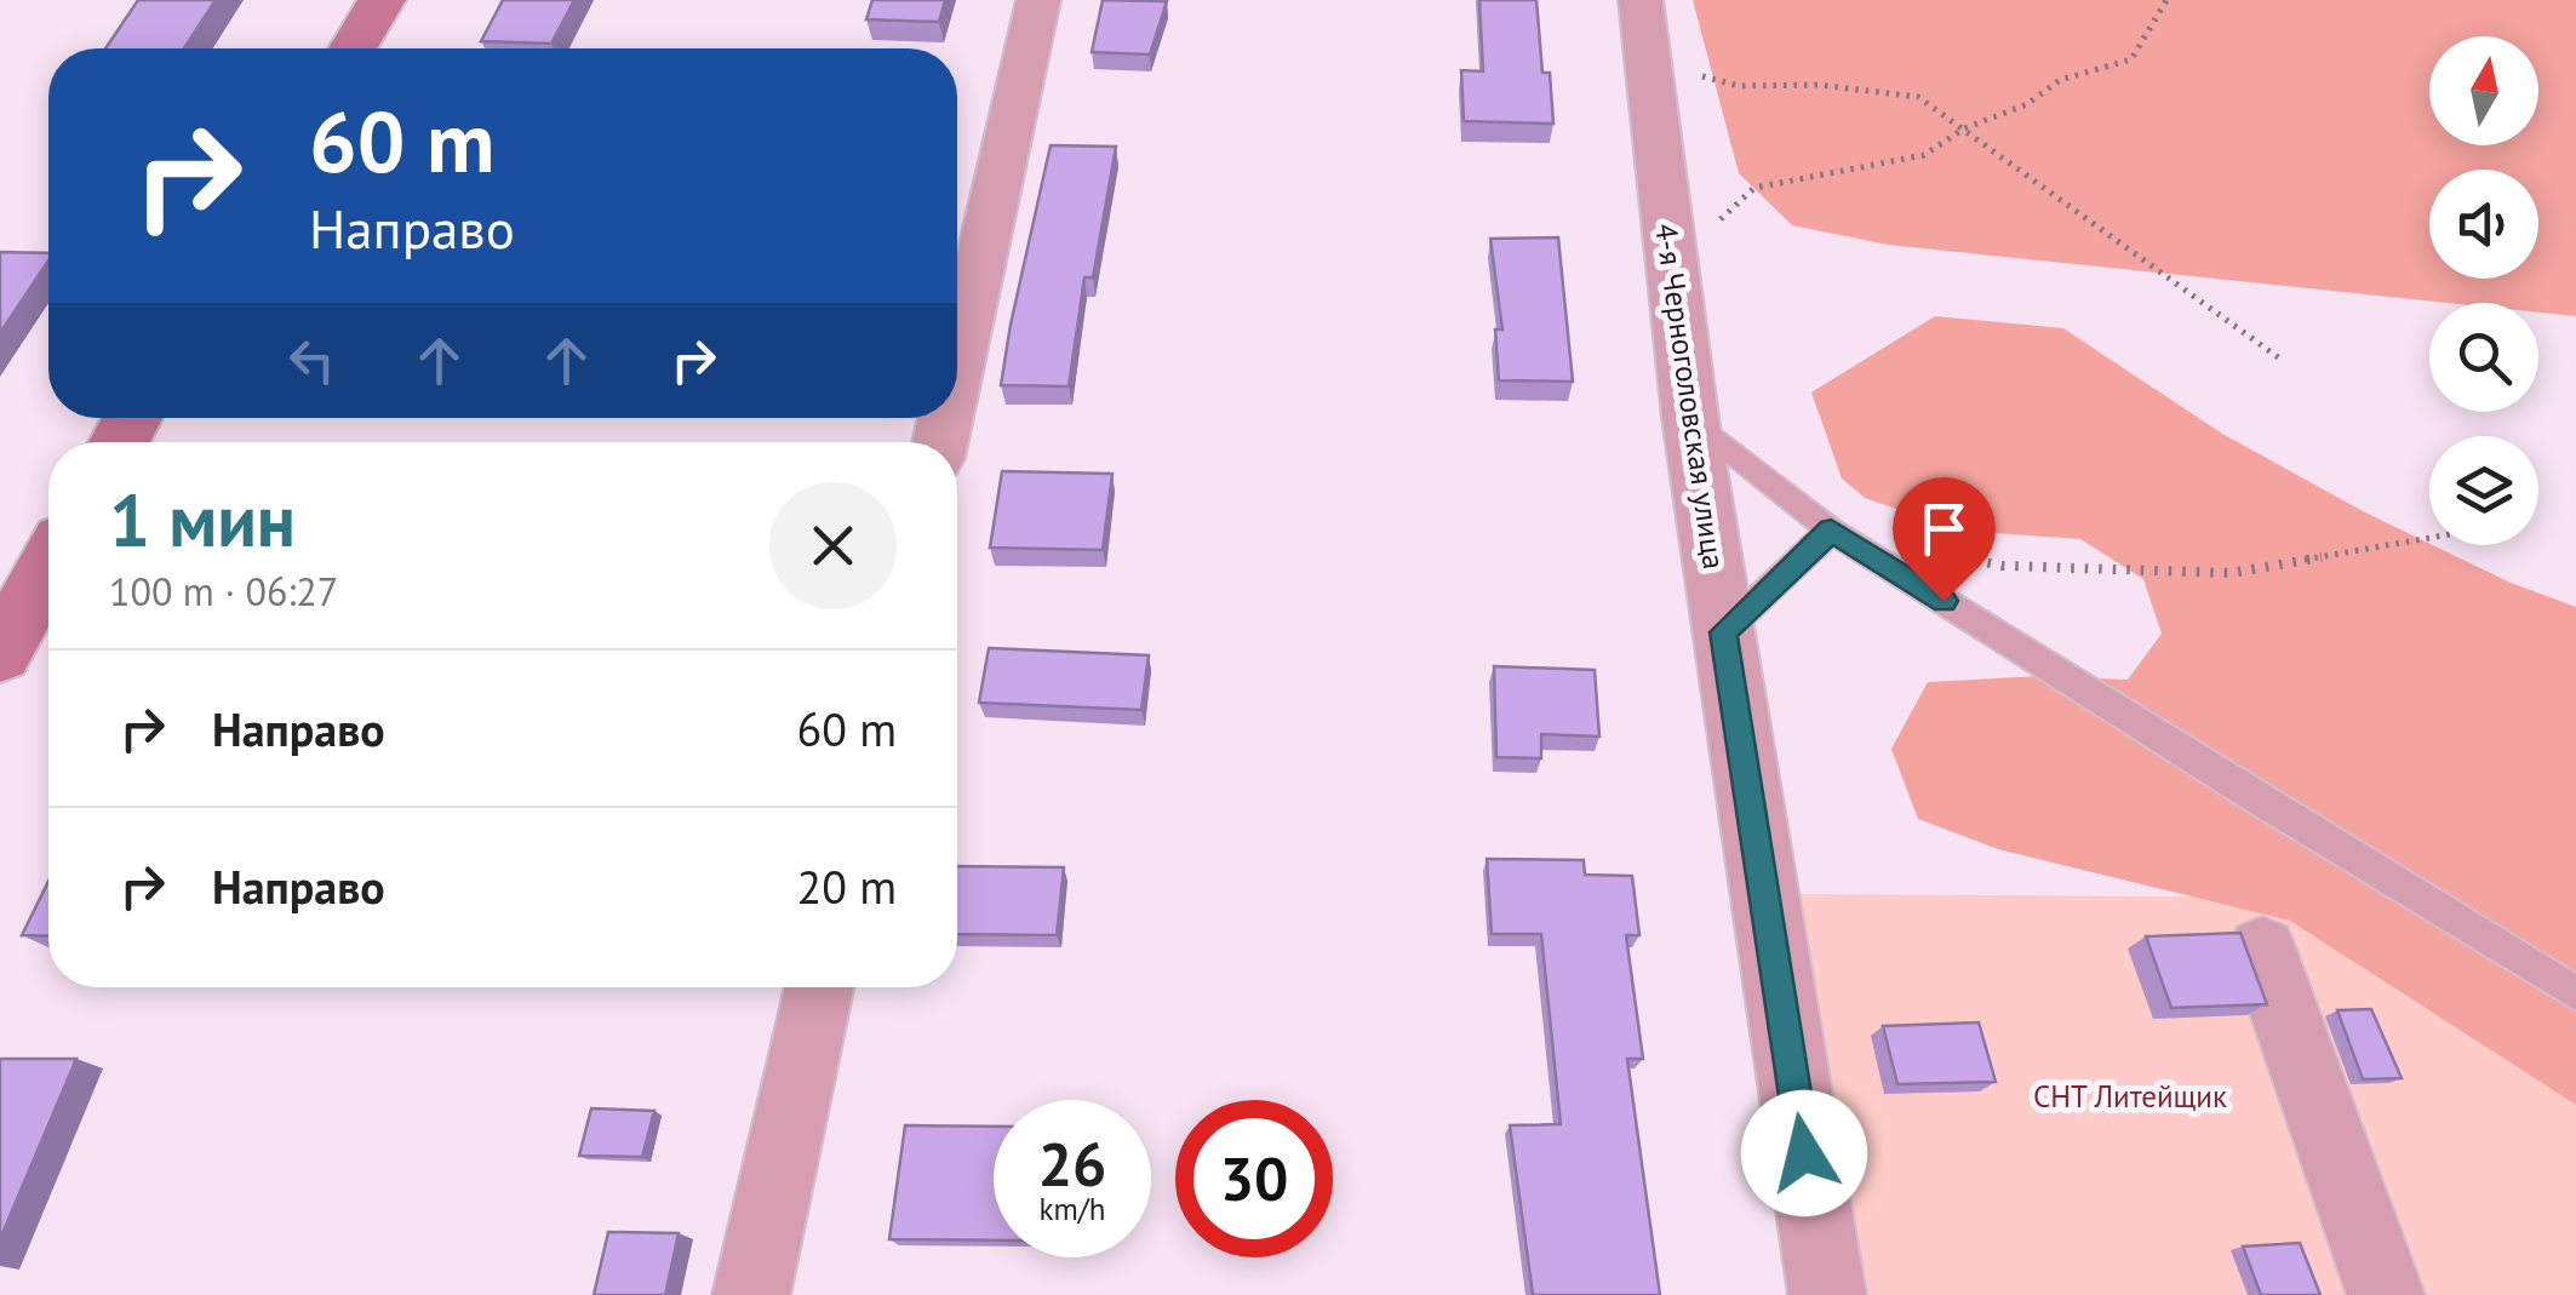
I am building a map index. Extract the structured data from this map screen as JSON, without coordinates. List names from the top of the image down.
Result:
{
  "streets": {
    "street": ["4-я Черноголовская улица"]
  },
  "parks": ["СНТ Литейщик"],
  "north": "top",
  "page": {
    "turn": ["60 m", "Направо"],
    "heading": ["1 мин", "100 m · 06:27"],
    "list": [
      {
        "name": "Направо",
        "value": "60 m"
      },
      {
        "name": "Направо",
        "value": "20 m"
      }
    ],
    "speed": "26 km/h",
    "limit": "30"
  }
}
